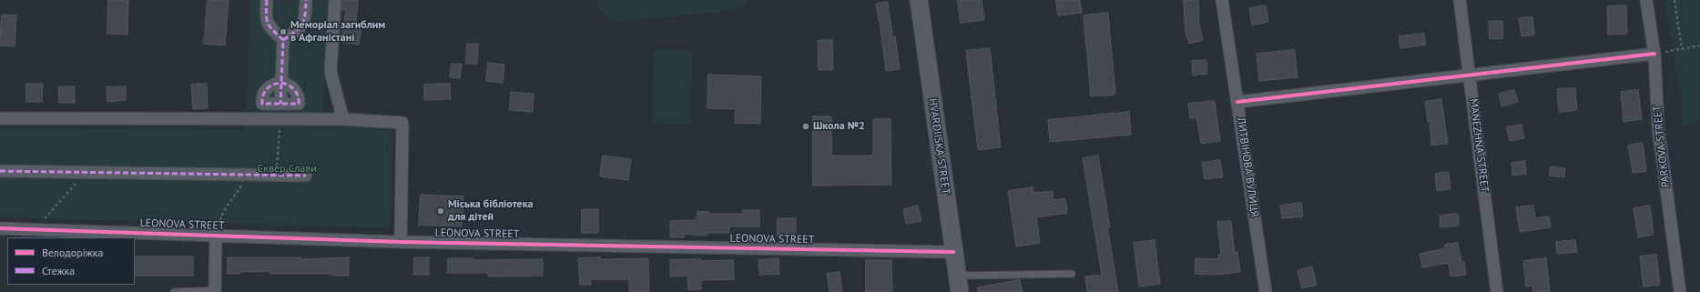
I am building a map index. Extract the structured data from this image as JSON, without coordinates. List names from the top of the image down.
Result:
{
  "streets": {
    "street": [
      "MANEZHNA STREET",
      "HVARDIISKA STREET",
      "PARKOVA STREET",
      "ЛИТВІНОВА ВУЛИЦЯ",
      "LEONOVA STREET"
    ]
  },
  "crossings": [
    ["HVARDIISKA STREET", "LEONOVA STREET"]
  ],
  "parks": ["Сквер Слави"],
  "places": ["Меморіал загиблим в Афганістані", "Школа №2", "Міська бібліотека для дітей"],
  "legend": ["Велодоріжка", "Стежка"]
}
